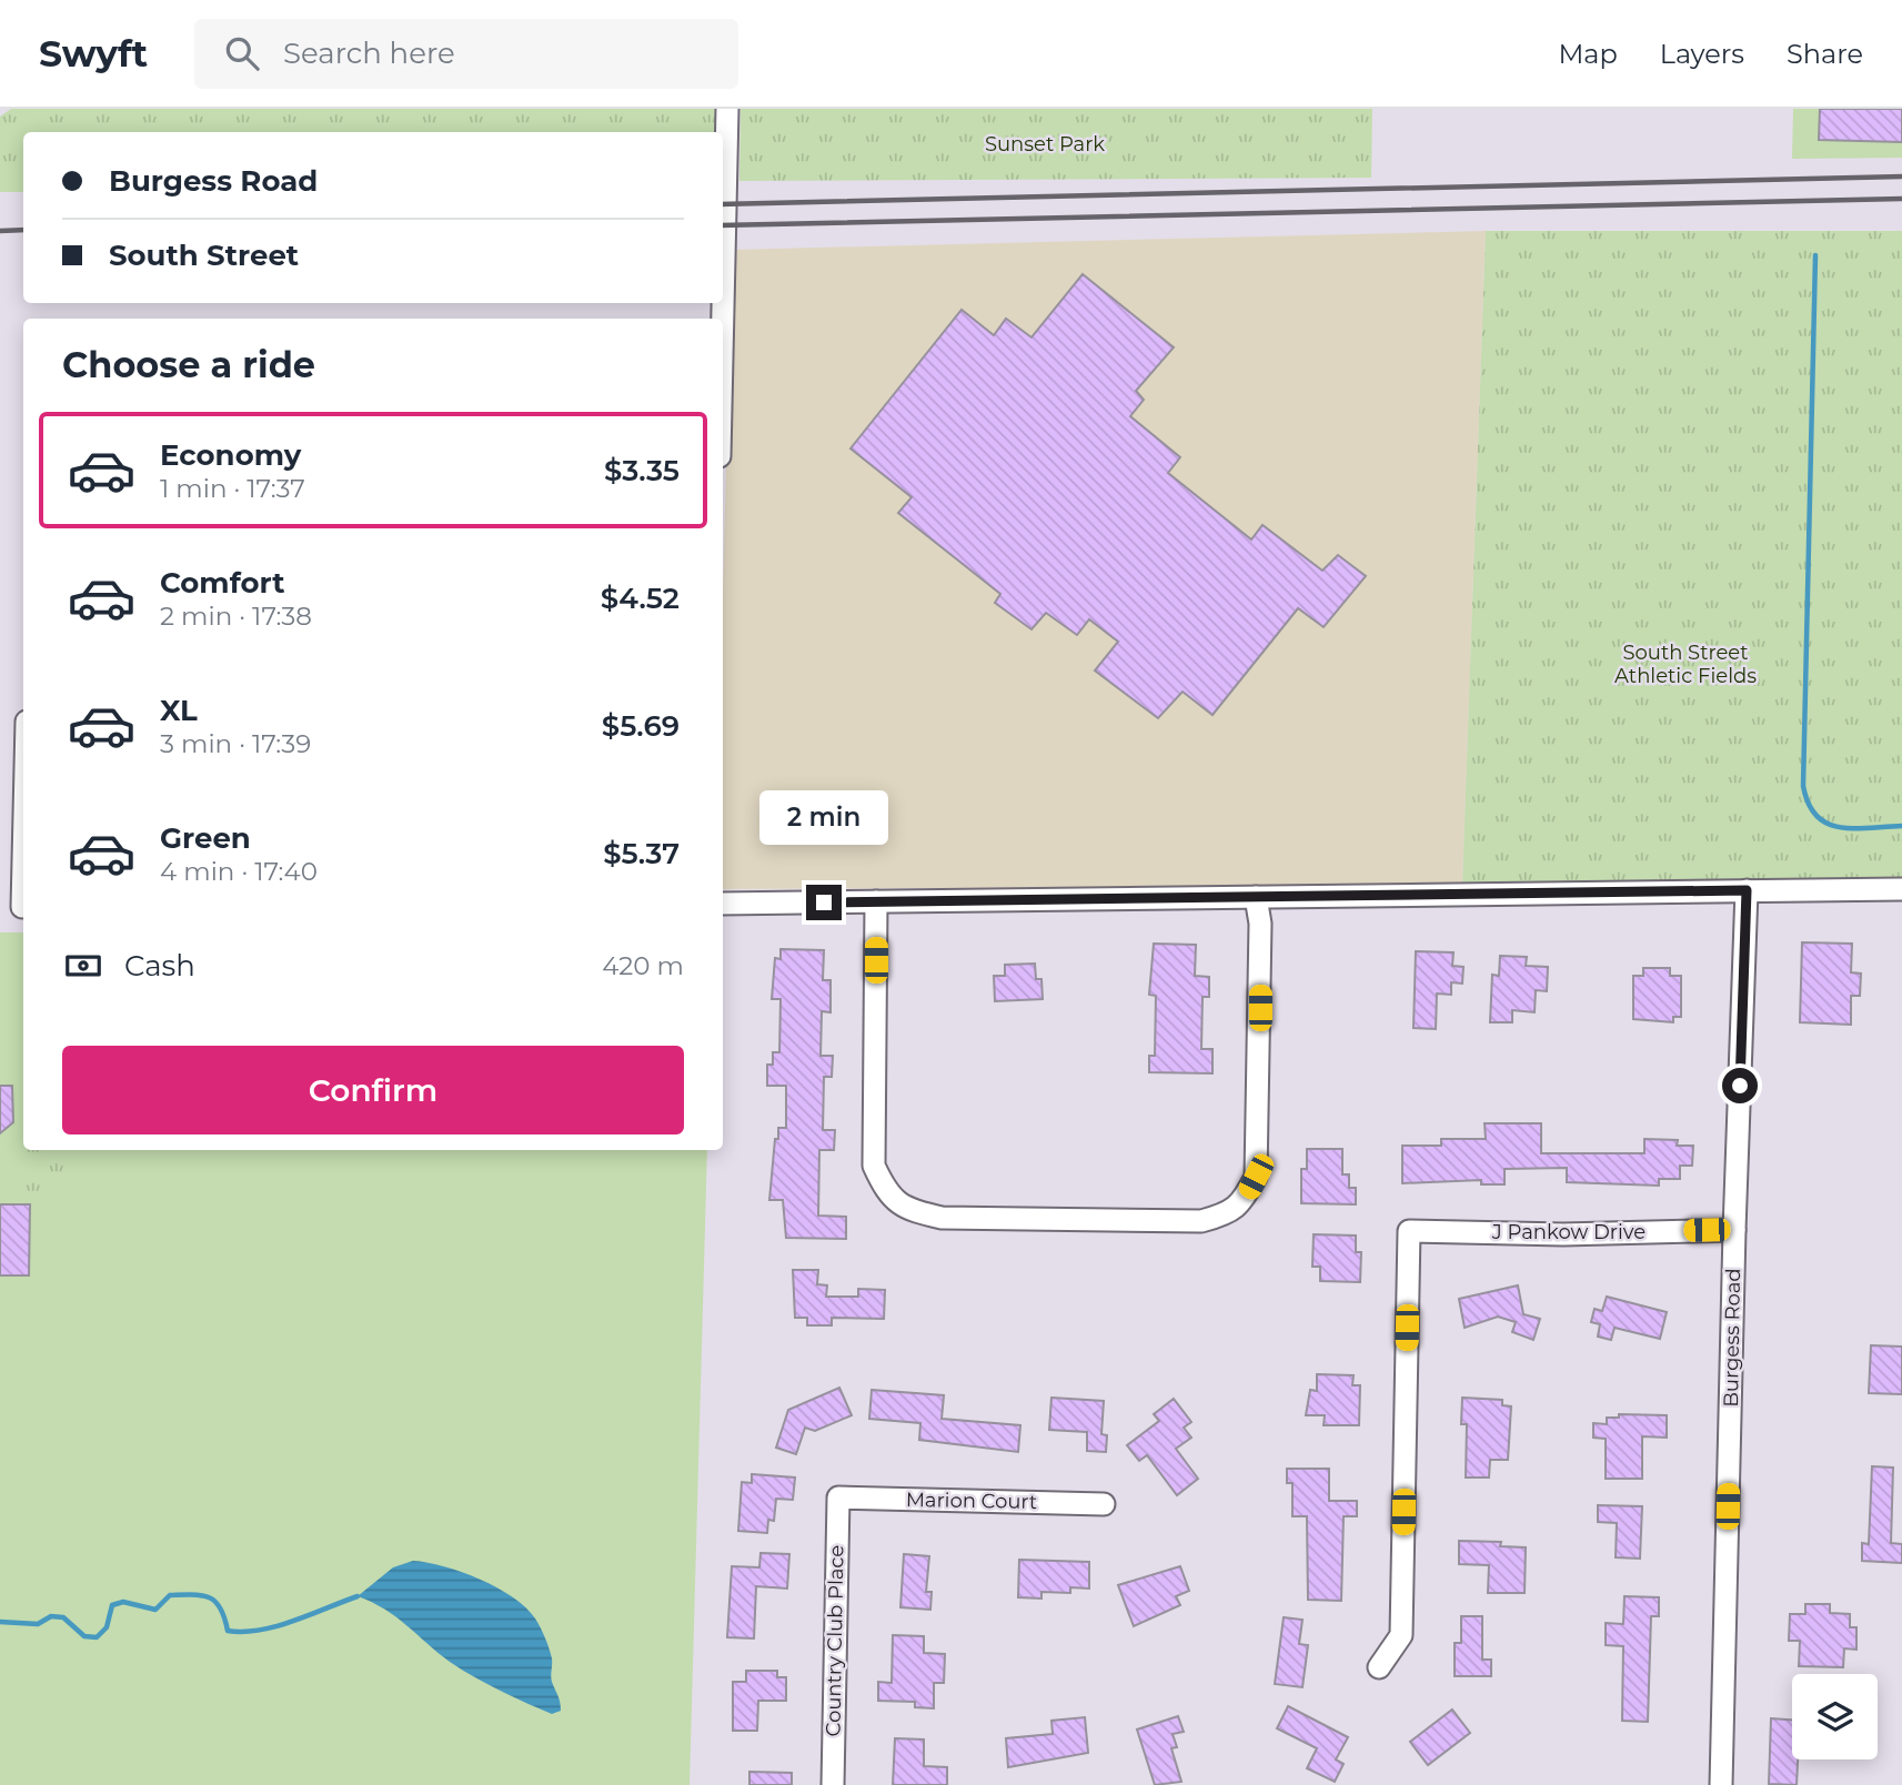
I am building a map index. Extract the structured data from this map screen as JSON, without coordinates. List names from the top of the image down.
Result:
{
  "streets": {
    "street": [
      "J Pankow Drive",
      "Burgess Road",
      "Marion Court",
      "Country Club Place"
    ]
  },
  "crossings": [
    ["J Pankow Drive", "Burgess Road"],
    ["Marion Court", "Country Club Place"]
  ],
  "parks": ["Sunset Park", "South Street Athletic Fields"],
  "page": {
    "header": "Swyft",
    "search": "Search here",
    "nav": ["Map", "Layers", "Share"],
    "banner": ["Burgess Road", "South Street"],
    "heading": "Choose a ride",
    "list": [
      {
        "name": "Economy",
        "note": "1 min · 17:37",
        "value": "$3.35"
      },
      {
        "name": "Comfort",
        "note": "2 min · 17:38",
        "value": "$4.52"
      },
      {
        "name": "XL",
        "note": "3 min · 17:39",
        "value": "$5.69"
      },
      {
        "name": "Green",
        "note": "4 min · 17:40",
        "value": "$5.37"
      }
    ],
    "bubble": "2 min",
    "pay": ["Cash", "420 m"],
    "buttons": "Confirm"
  }
}
